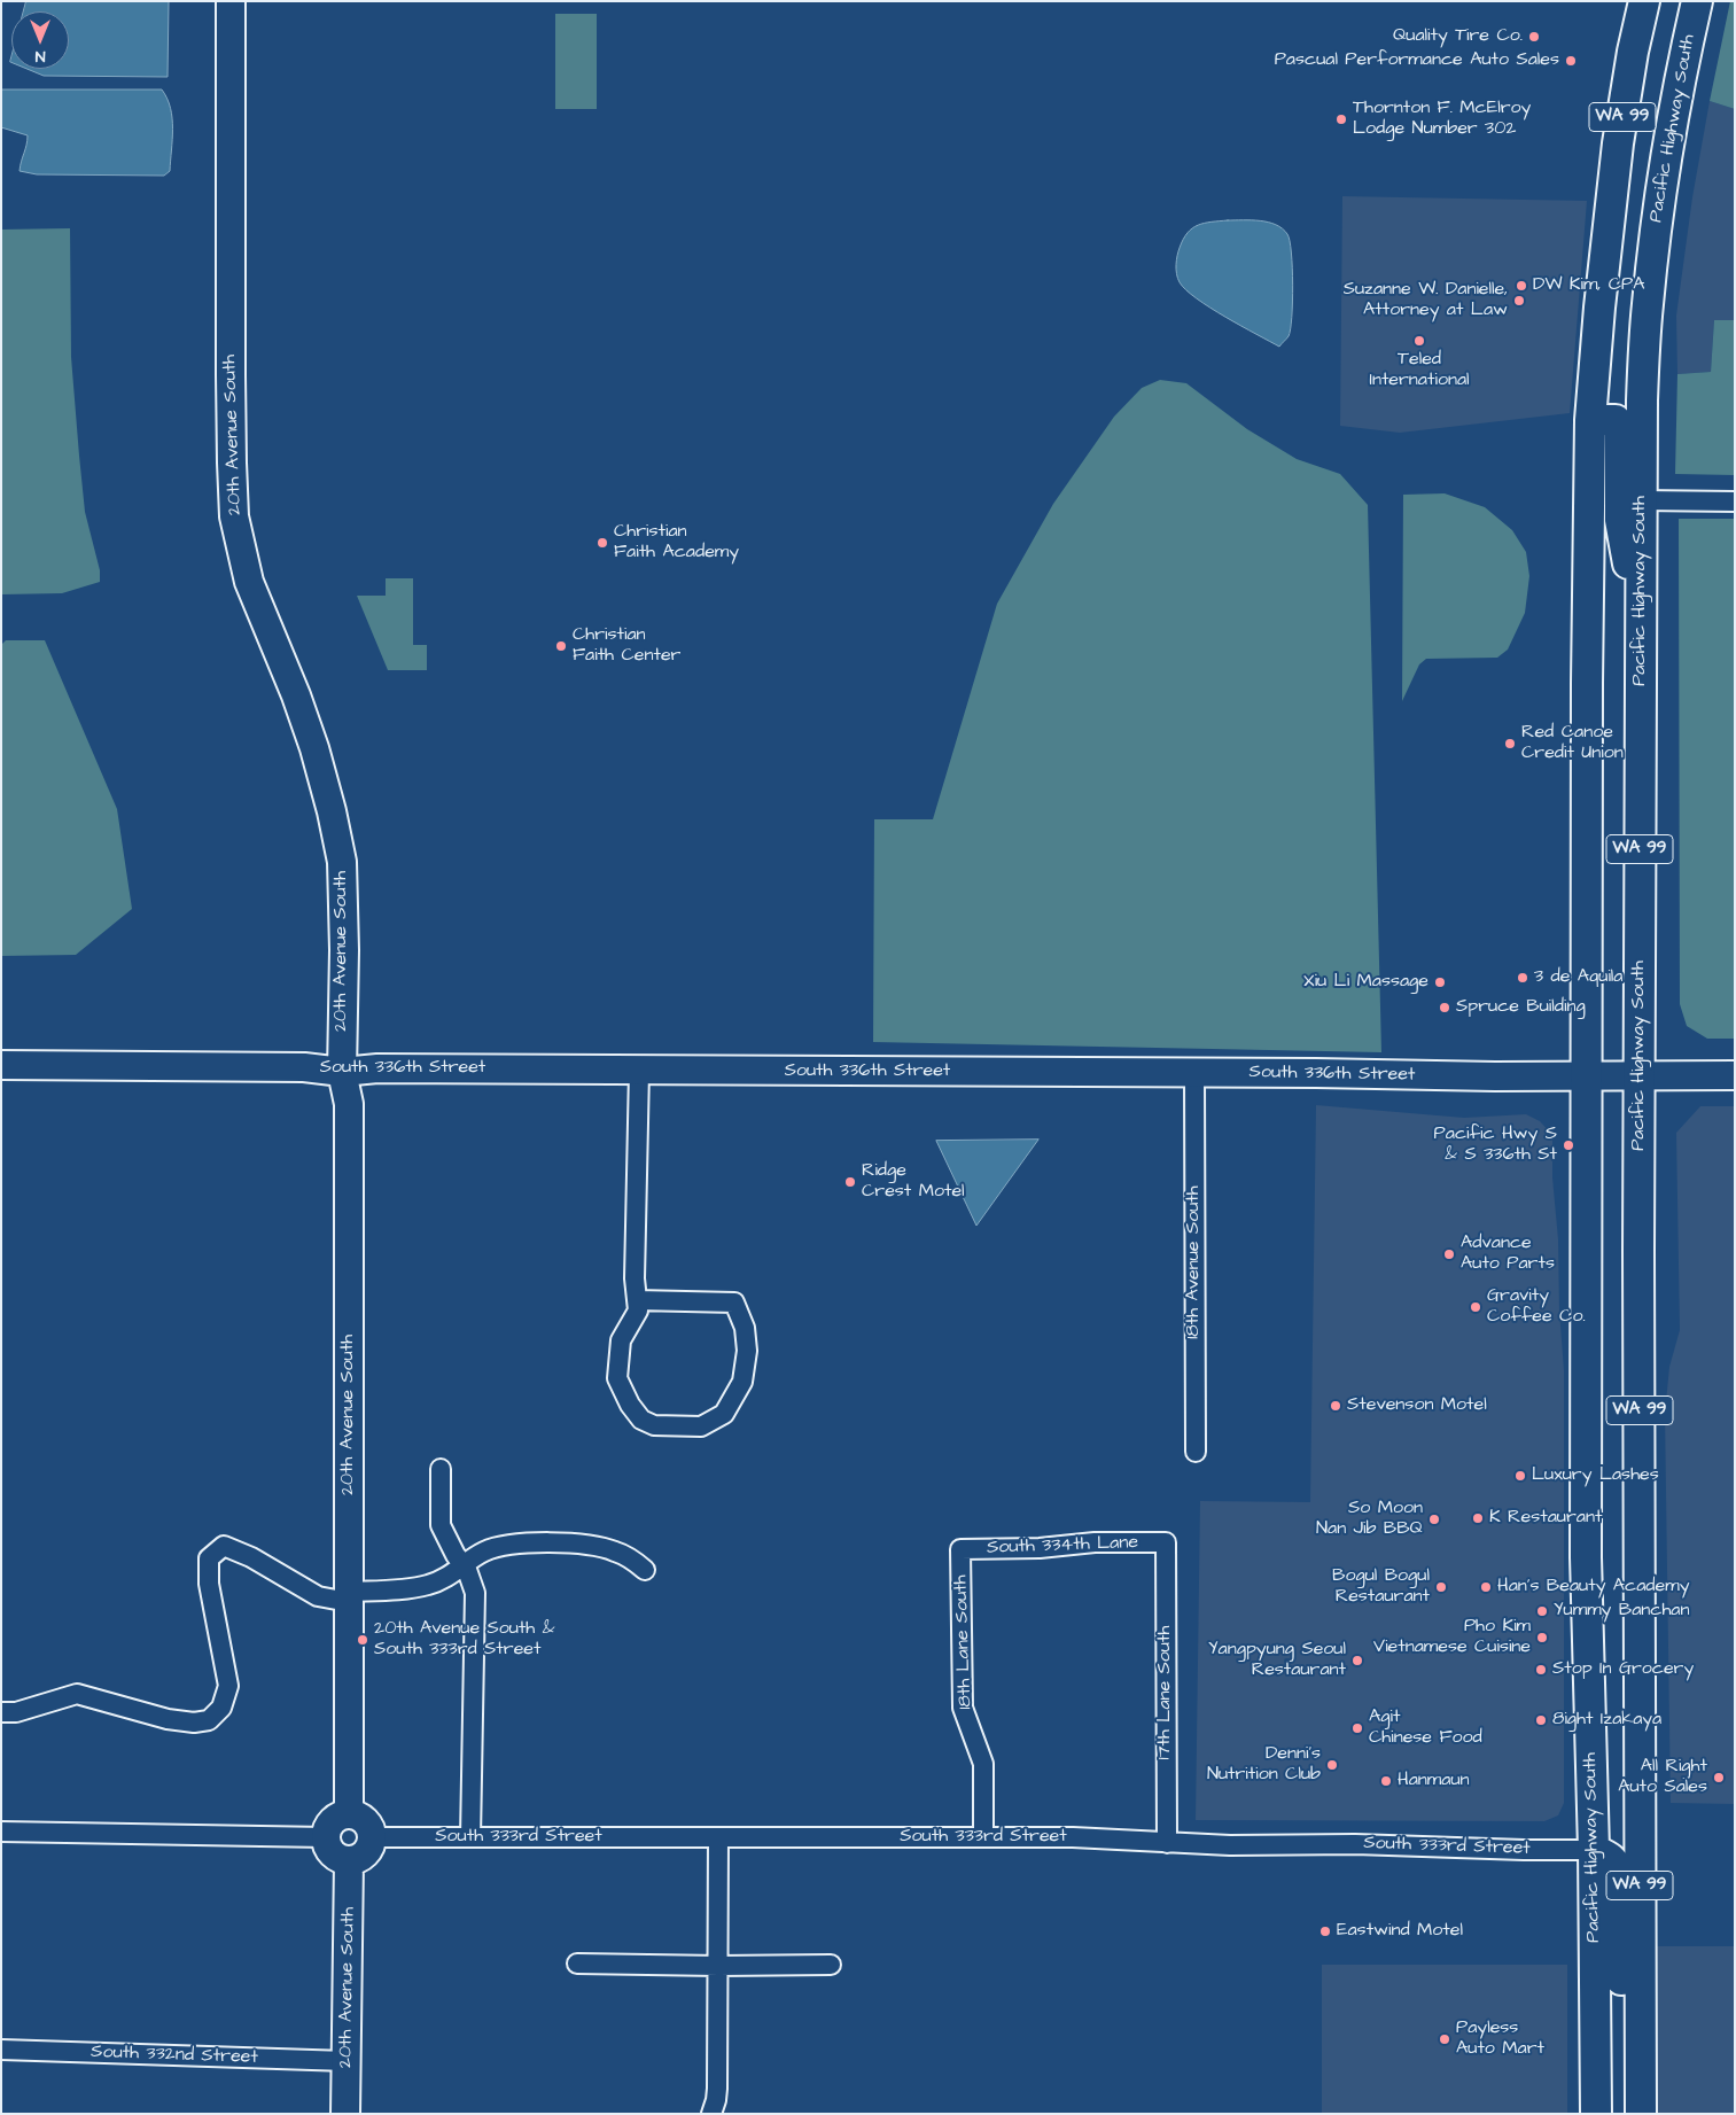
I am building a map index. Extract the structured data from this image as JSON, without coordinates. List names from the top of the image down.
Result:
{
  "streets": {
    "main road": ["WA 99", "Pacific Highway South"],
    "street": [
      "20th Avenue South",
      "South 336th Street",
      "18th Avenue South",
      "South 334th Lane",
      "18th Lane South",
      "17th Lane South",
      "South 333rd Street",
      "South 332nd Street"
    ]
  },
  "crossings": [
    ["Pacific Highway South", "South 336th Street"],
    ["Pacific Highway South", "South 333rd Street"],
    ["20th Avenue South", "South 336th Street"],
    ["20th Avenue South", "South 333rd Street"],
    ["20th Avenue South", "South 332nd Street"],
    ["South 336th Street", "18th Avenue South"],
    ["South 334th Lane", "18th Lane South"],
    ["South 334th Lane", "17th Lane South"],
    ["18th Lane South", "South 333rd Street"],
    ["17th Lane South", "South 333rd Street"]
  ],
  "places": [
    "Quality Tire Co.",
    "Pascual Performance Auto Sales",
    "Thornton F. McElroy Lodge Number 302",
    "DW Kim, CPA",
    "Suzanne W. Danielle, Attorney at Law",
    "Teled International",
    "Christian Faith Academy",
    "Christian Faith Center",
    "Red Canoe Credit Union",
    "3 de Aquila",
    "Xiu Li Massage",
    "Spruce Building",
    "Pacific Hwy S & S 336th St",
    "Ridge Crest Motel",
    "Advance Auto Parts",
    "Gravity Coffee Co.",
    "Stevenson Motel",
    "Luxury Lashes",
    "K Restaurant",
    "So Moon Nan Jib BBQ",
    "Bogul Bogul Restaurant",
    "Han's Beauty Academy",
    "Yummy Banchan",
    "Pho Kim Vietnamese Cuisine",
    "20th Avenue South & South 333rd Street",
    "Yangpyung Seoul Restaurant",
    "Stop In Grocery",
    "8ight Izakaya",
    "Agit Chinese Food",
    "Denni's Nutrition Club",
    "All Right Auto Sales",
    "Hanmaun",
    "Eastwind Motel",
    "Payless Auto Mart"
  ],
  "north": "bottom"
}
